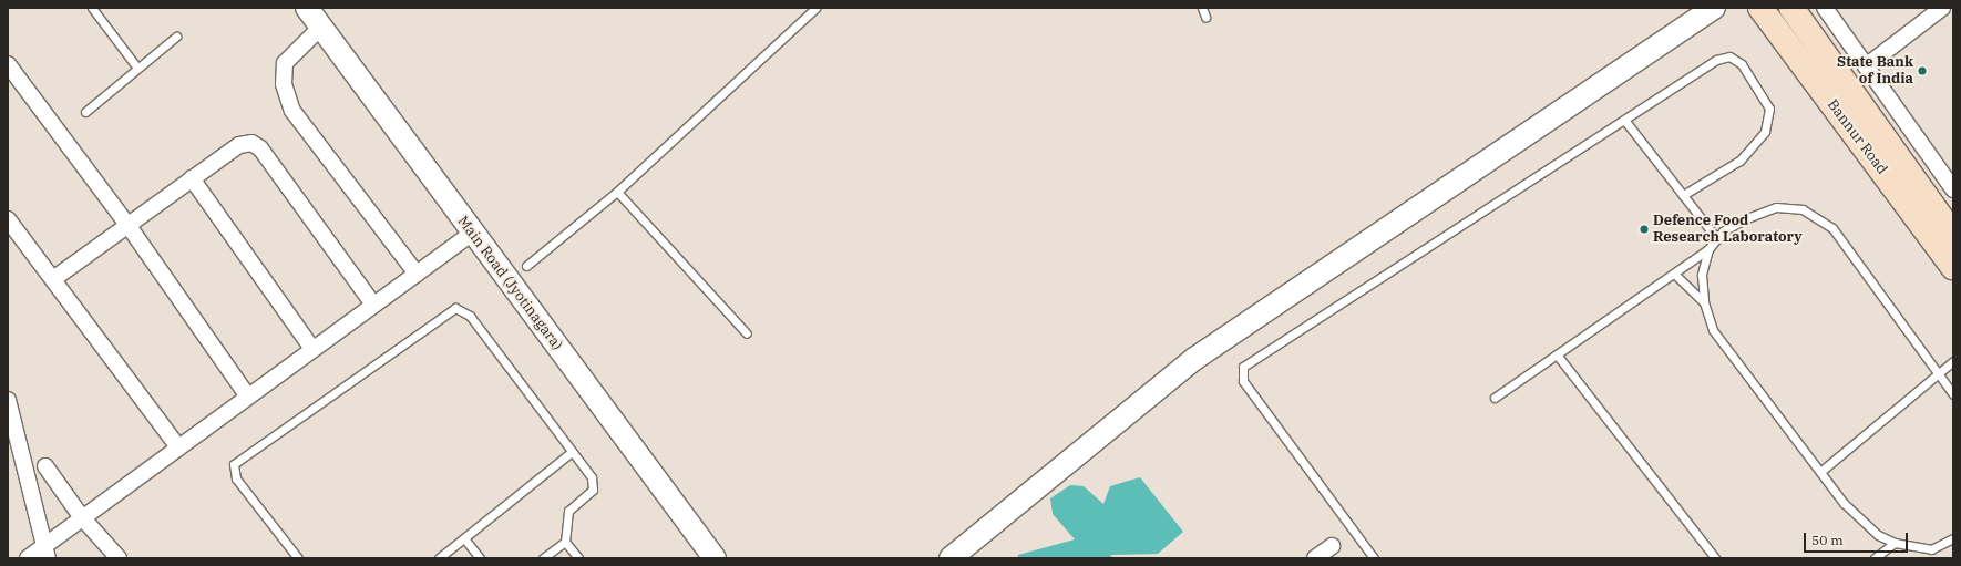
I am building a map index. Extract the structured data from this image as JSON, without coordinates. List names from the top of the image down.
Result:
{
  "streets": {
    "main road": ["Bannur Road"],
    "street": ["Main Road (Jyotinagara)"]
  },
  "places": ["State Bank of India", "Defence Food Research Laboratory"],
  "scale_bar": "50 m"
}
